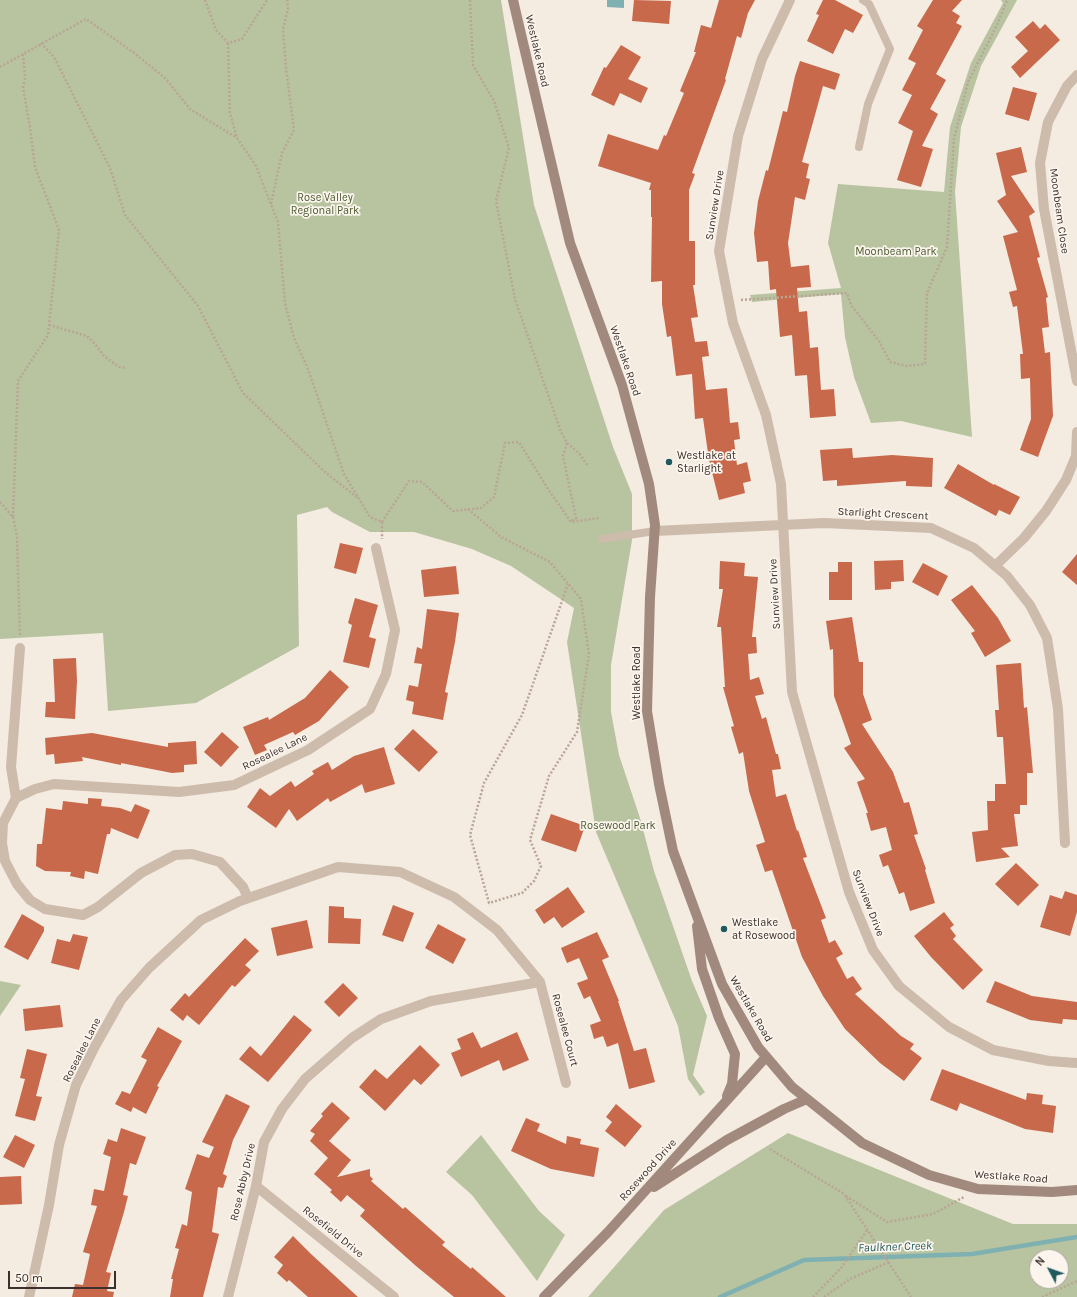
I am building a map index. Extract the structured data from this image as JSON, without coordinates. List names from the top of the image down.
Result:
{
  "streets": {
    "street": [
      "Westlake Road",
      "Sunview Drive",
      "Moonbeam Close",
      "Starlight Crescent",
      "Rosealee Lane",
      "Rosealee Court",
      "Rosewood Drive",
      "Rose Abby Drive",
      "Rosefield Drive"
    ]
  },
  "crossings": [
    ["Westlake Road", "Starlight Crescent"],
    ["Westlake Road", "Rosewood Drive"],
    ["Sunview Drive", "Starlight Crescent"],
    ["Rosealee Lane", "Rosealee Court"],
    ["Rosealee Lane", "Rose Abby Drive"],
    ["Rosealee Court", "Rose Abby Drive"],
    ["Rose Abby Drive", "Rosefield Drive"]
  ],
  "water": ["Faulkner Creek"],
  "parks": ["Rose Valley Regional Park", "Moonbeam Park", "Rosewood Park"],
  "places": ["Westlake at Starlight", "Westlake at Rosewood"],
  "scale_bar": "50 m",
  "north": "top left"
}
